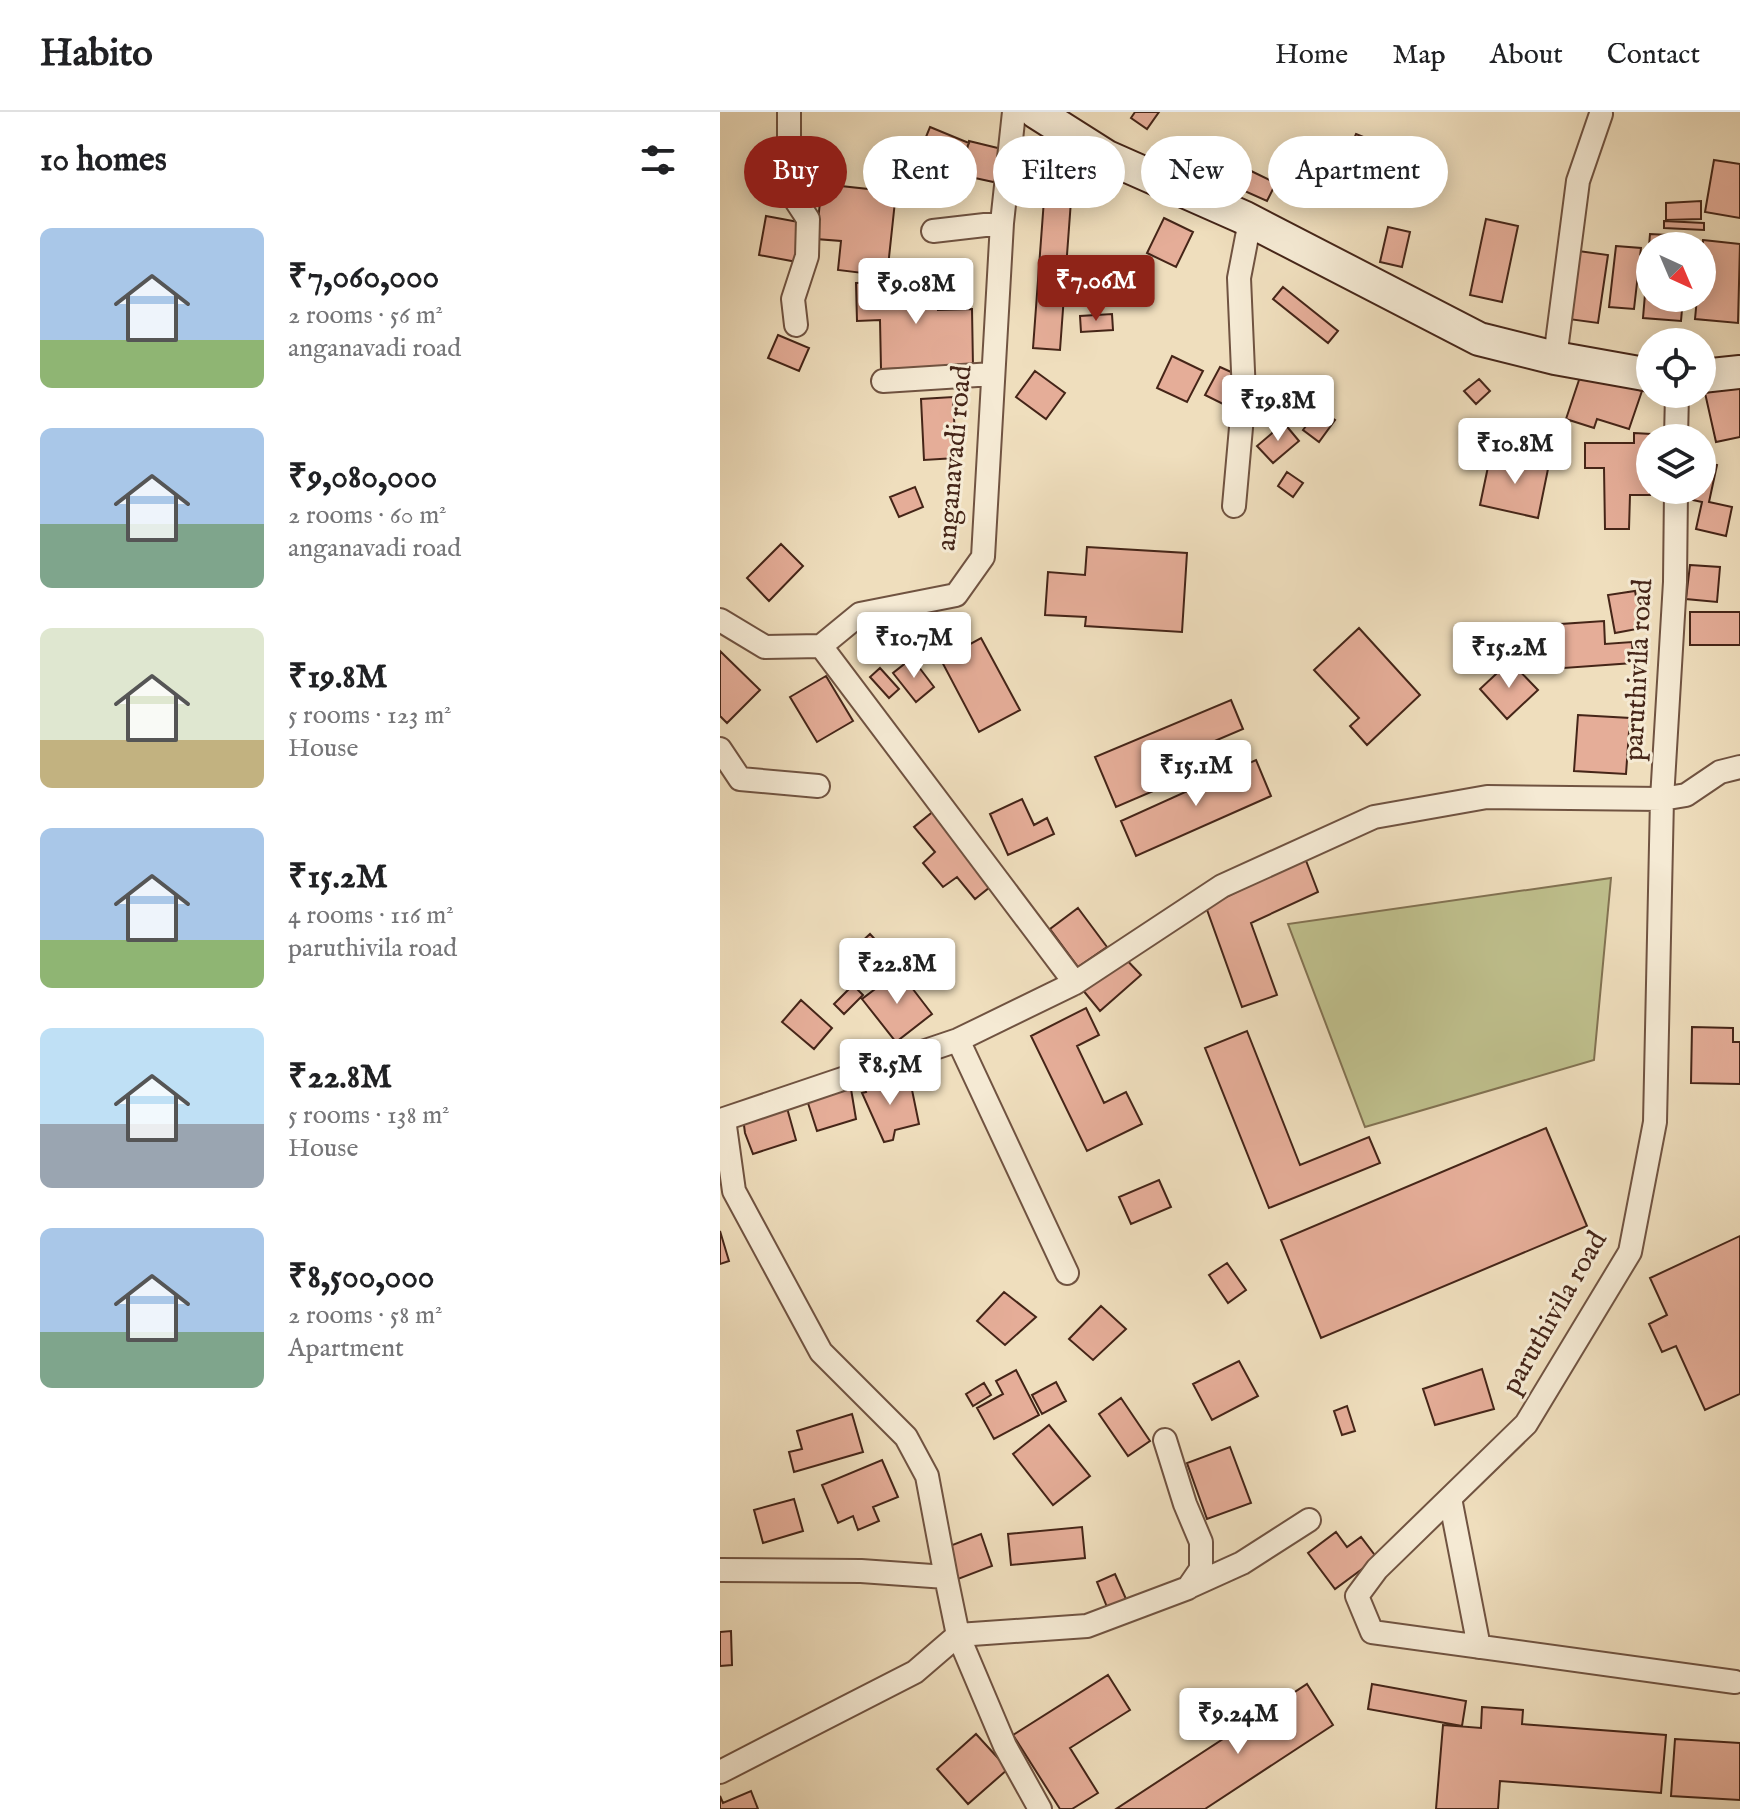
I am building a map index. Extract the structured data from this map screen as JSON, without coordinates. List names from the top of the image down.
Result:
{
  "streets": {
    "street": ["anganavadi road", "paruthivila road"]
  },
  "north": "bottom right",
  "page": {
    "header": "Habito",
    "nav": [
      "Home",
      "Map",
      "About",
      "Contact"
    ],
    "heading": "10 homes",
    "chip": [
      "Buy",
      "Rent",
      "Filters",
      "New",
      "Apartment"
    ],
    "list": [
      {
        "name": "₹7,060,000",
        "note": "2 rooms · 56 m² · anganavadi road"
      },
      {
        "name": "₹9,080,000",
        "note": "2 rooms · 60 m² · anganavadi road"
      },
      {
        "name": "₹19.8M",
        "note": "5 rooms · 123 m² · House"
      },
      {
        "name": "₹15.2M",
        "note": "4 rooms · 116 m² · paruthivila road"
      },
      {
        "name": "₹22.8M",
        "note": "5 rooms · 138 m² · House"
      },
      {
        "name": "₹8,500,000",
        "note": "2 rooms · 58 m² · Apartment"
      }
    ],
    "price": [
      "₹7.06M",
      "₹9.08M",
      "₹19.8M",
      "₹10.8M",
      "₹10.7M",
      "₹15.2M",
      "₹15.1M",
      "₹22.8M",
      "₹8.5M",
      "₹9.24M"
    ]
  }
}
